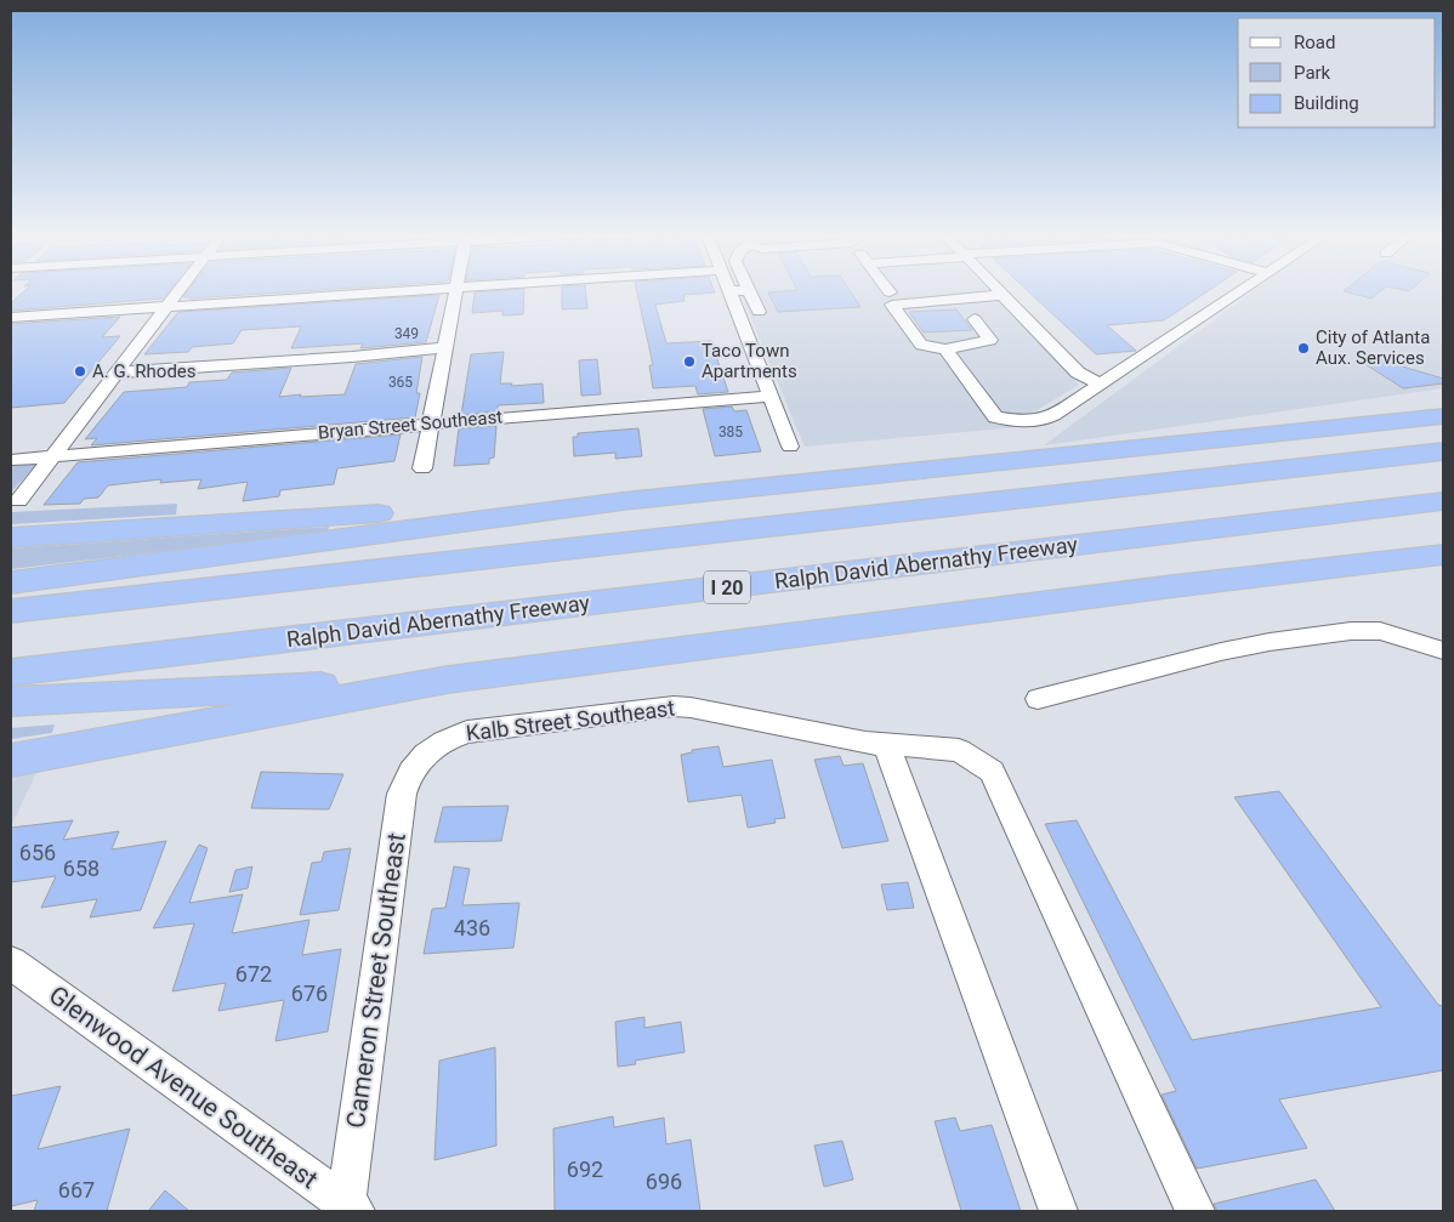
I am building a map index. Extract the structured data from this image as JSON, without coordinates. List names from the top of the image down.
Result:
{
  "streets": {
    "highway": ["Ralph David Abernathy Freeway", "I 20"],
    "street": [
      "Bryan Street Southeast",
      "Kalb Street Southeast",
      "Cameron Street Southeast",
      "Glenwood Avenue Southeast"
    ]
  },
  "crossings": [
    ["Kalb Street Southeast", "Cameron Street Southeast"],
    ["Cameron Street Southeast", "Glenwood Avenue Southeast"]
  ],
  "places": ["City of Atlanta Aux. Services", "Taco Town Apartments", "A. G. Rhodes"],
  "house_numbers": [
    "349",
    "365",
    "385",
    "656",
    "658",
    "436",
    "672",
    "676",
    "692",
    "696",
    "667"
  ],
  "legend": ["Road", "Park", "Building"]
}
